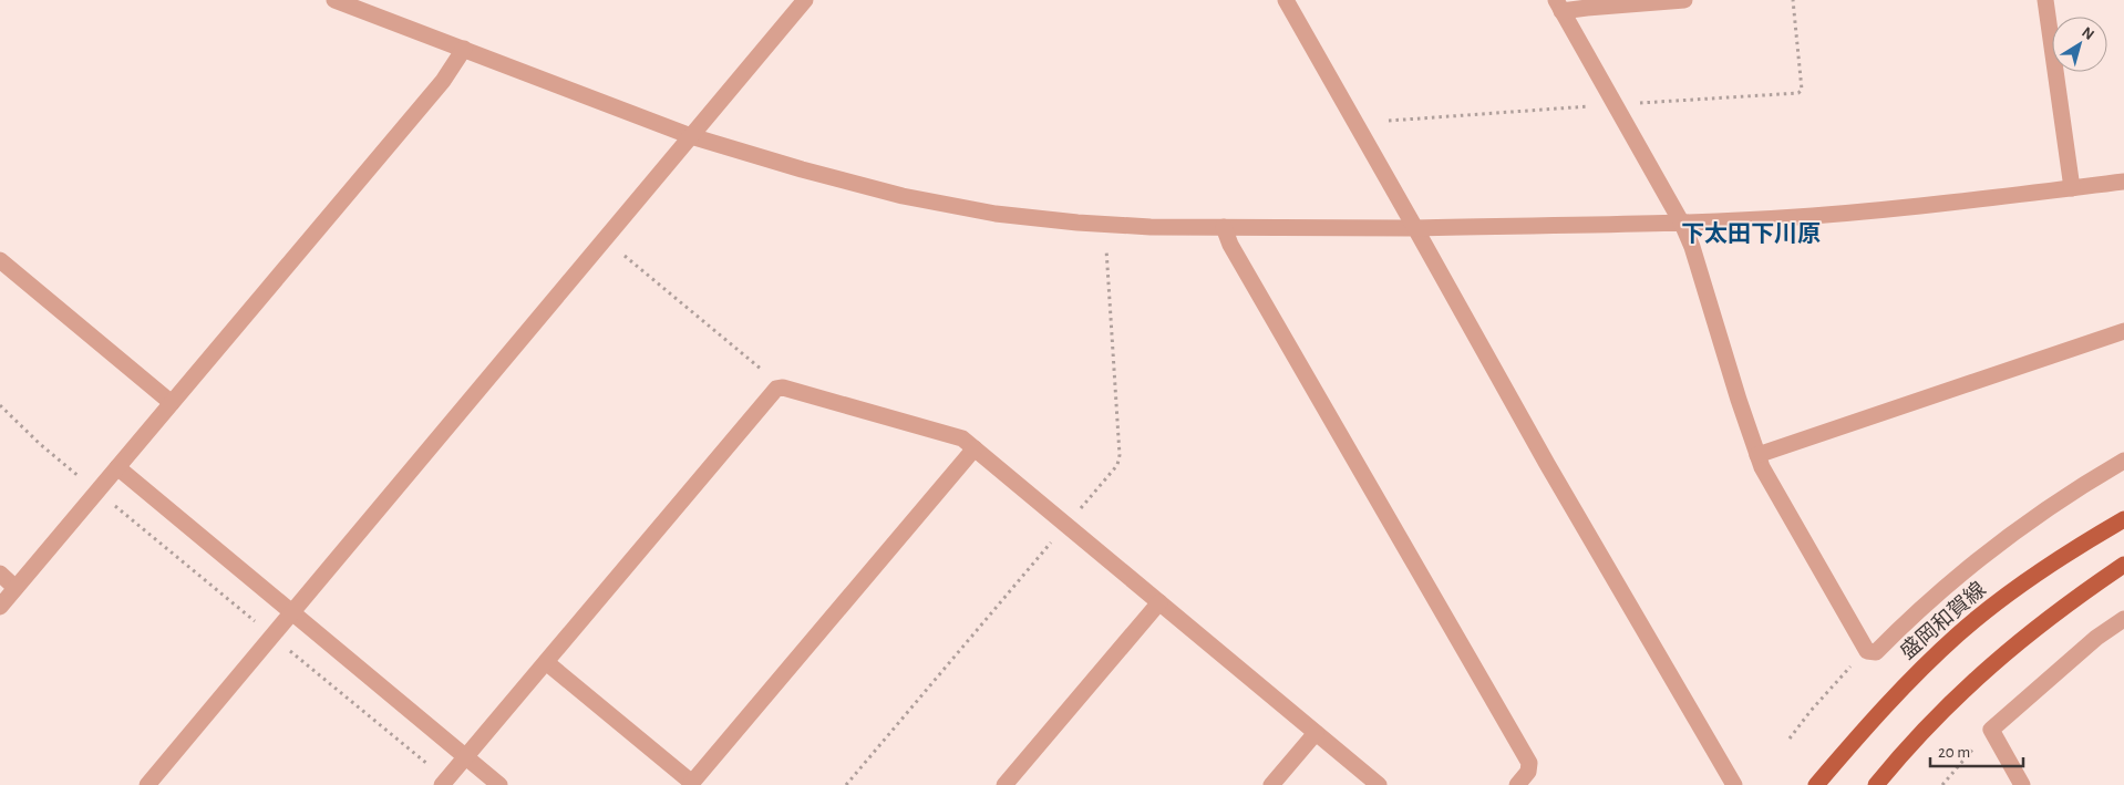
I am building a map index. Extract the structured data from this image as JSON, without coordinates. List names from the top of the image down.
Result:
{
  "streets": {
    "main road": ["盛岡和賀線"]
  },
  "districts": ["下太田下川原"],
  "scale_bar": "20 m",
  "north": "top right"
}
